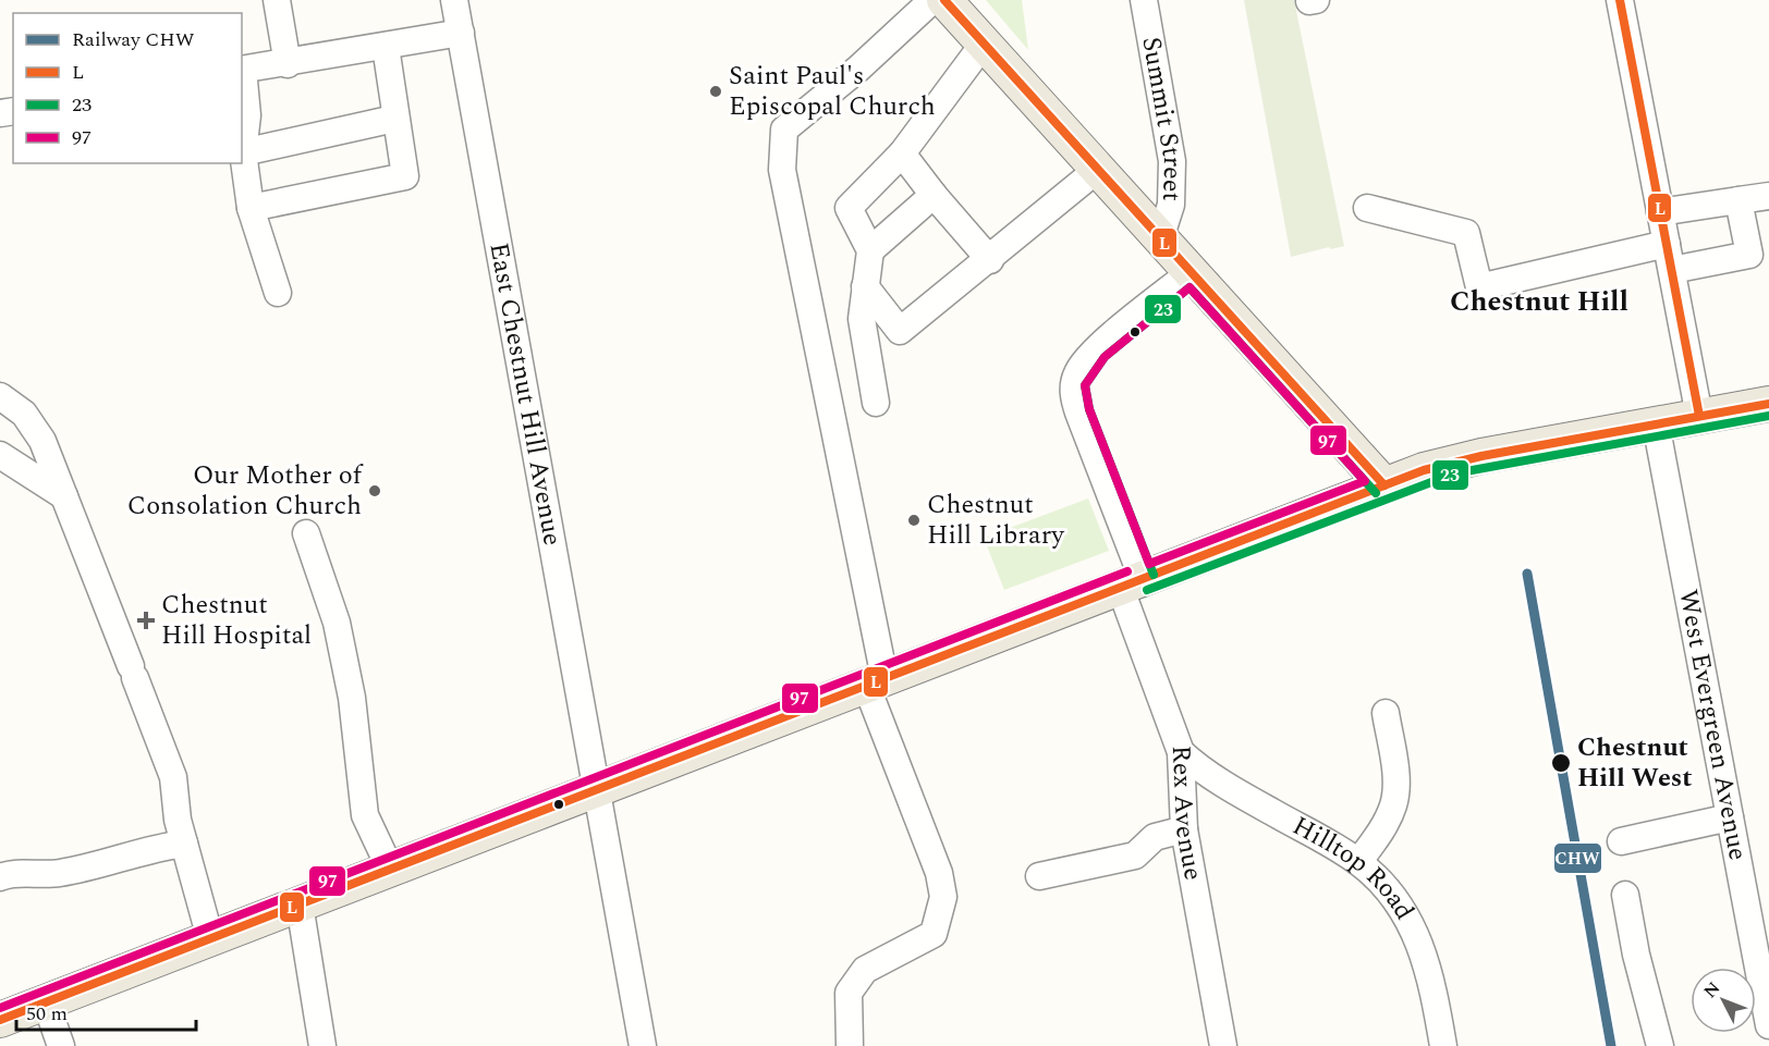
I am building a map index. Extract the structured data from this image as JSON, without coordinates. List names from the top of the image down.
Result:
{
  "streets": {
    "street": [
      "Summit Street",
      "East Chestnut Hill Avenue",
      "West Evergreen Avenue",
      "Rex Avenue",
      "Hilltop Road"
    ]
  },
  "crossings": [
    ["Rex Avenue", "Hilltop Road"]
  ],
  "districts": ["Chestnut Hill"],
  "places": {
    "other": [
      "Saint Paul's Episcopal Church",
      "Our Mother of Consolation Church",
      "Chestnut Hill Library",
      "Chestnut Hill West"
    ],
    "health": ["Chestnut Hill Hospital"]
  },
  "lines": [
    "transit line L",
    "transit line 23",
    "transit line 97",
    "rail line CHW"
  ],
  "legend": [
    "Railway CHW",
    "L",
    "23",
    "97"
  ],
  "scale_bar": "50 m",
  "north": "top left"
}
